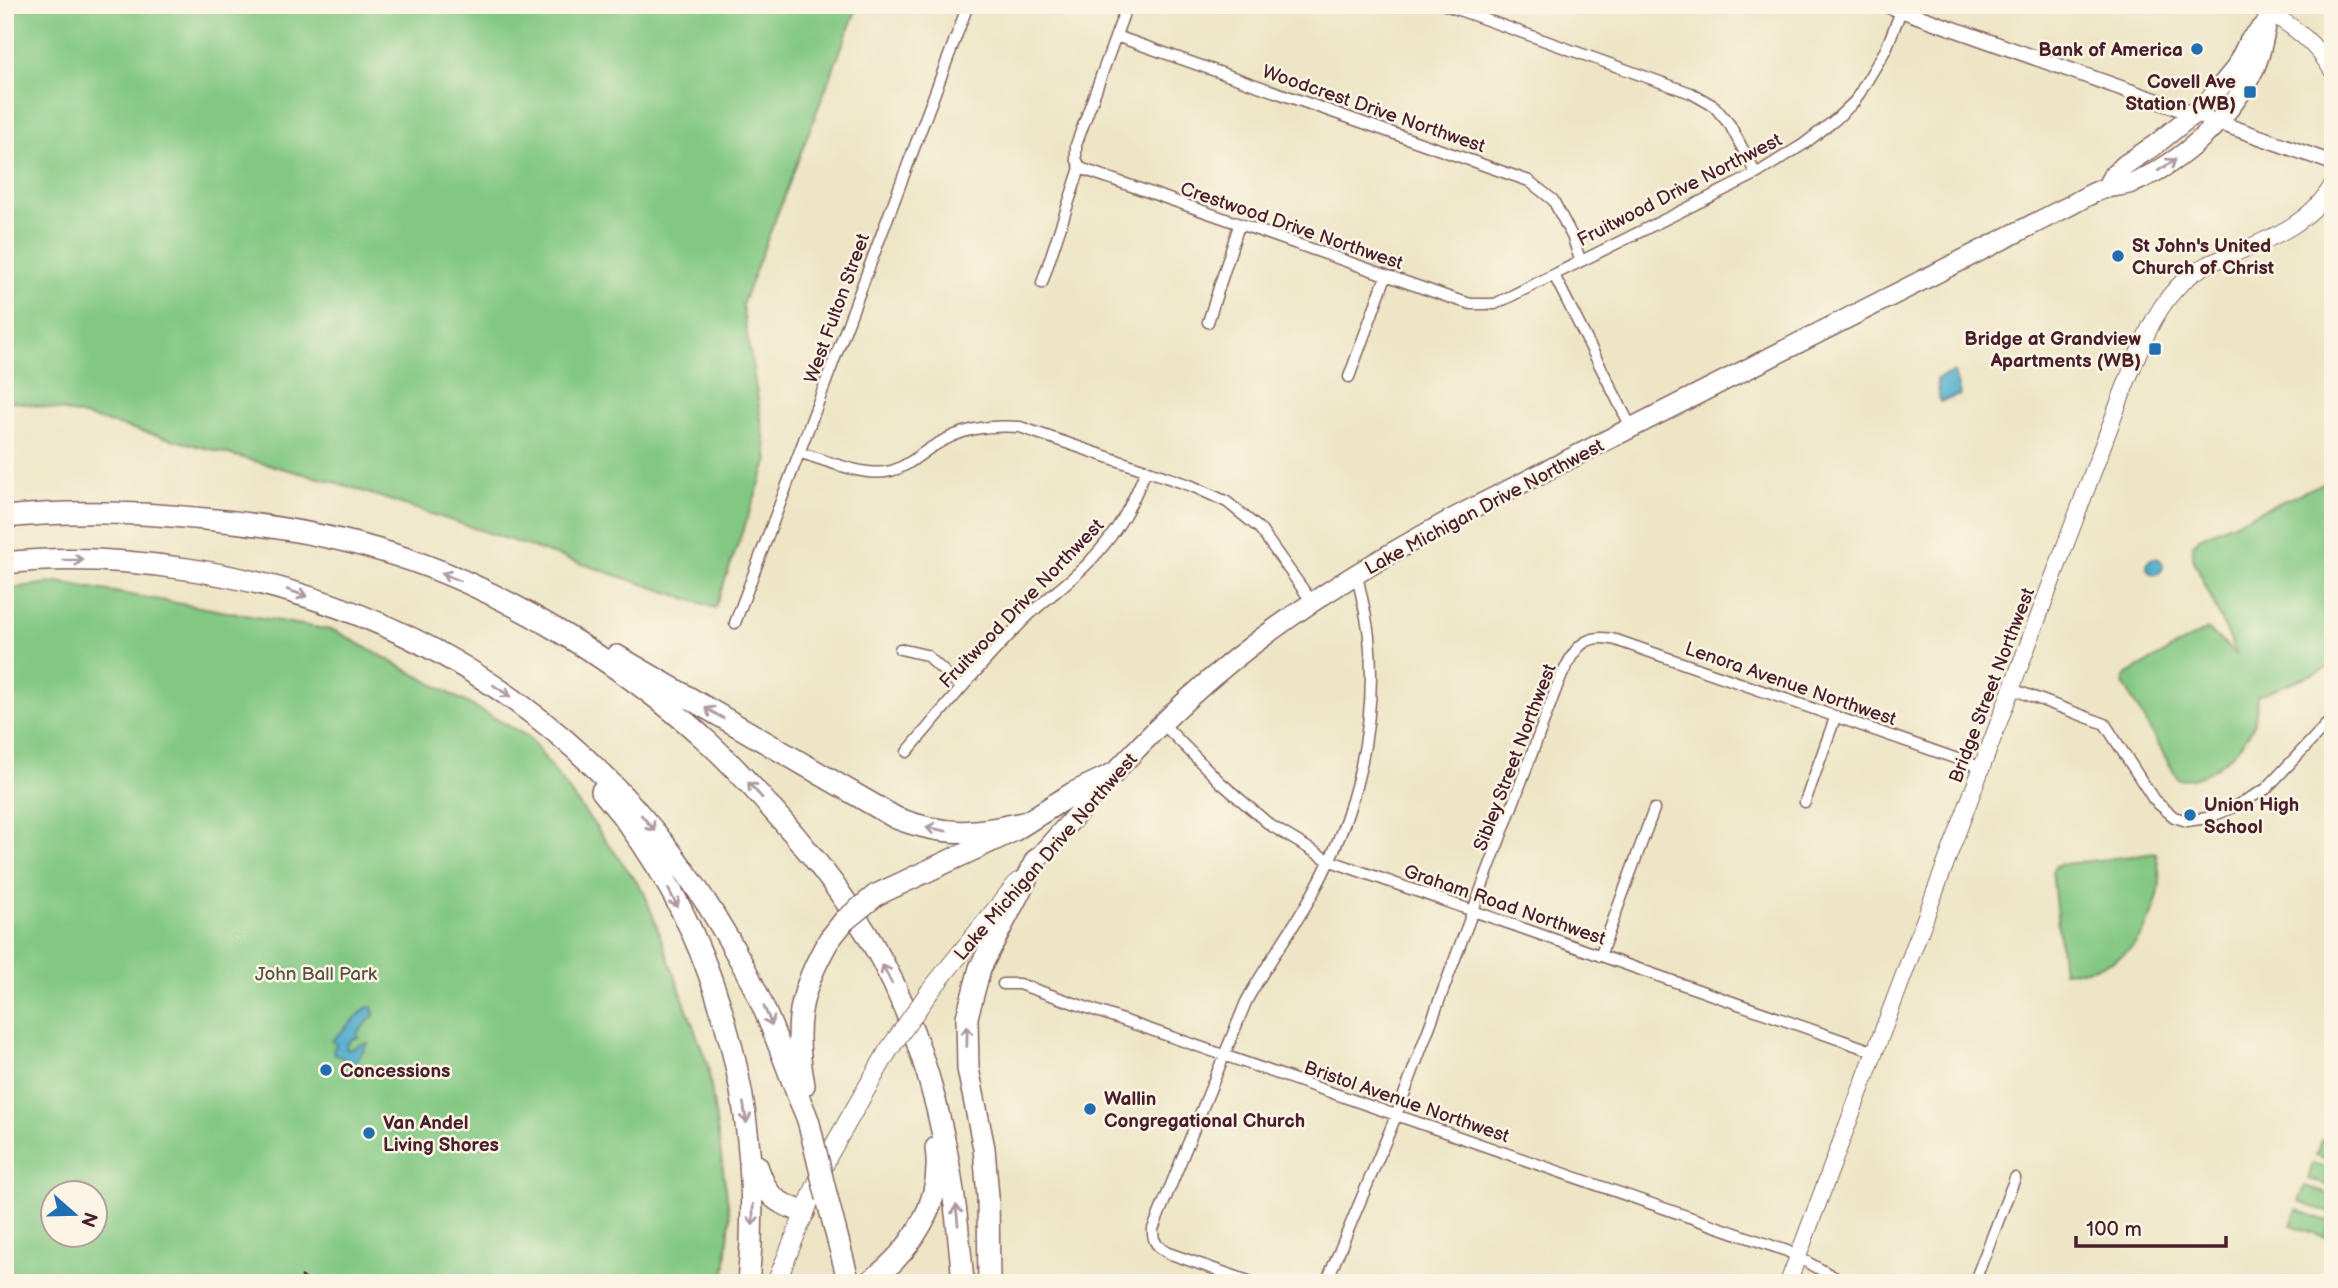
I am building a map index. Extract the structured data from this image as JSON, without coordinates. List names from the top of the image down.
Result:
{
  "streets": {
    "highway": ["Lake Michigan Drive Northwest"],
    "main road": ["Bridge Street Northwest"],
    "street": [
      "Woodcrest Drive Northwest",
      "Fruitwood Drive Northwest",
      "Crestwood Drive Northwest",
      "West Fulton Street",
      "Lenora Avenue Northwest",
      "Sibley Street Northwest",
      "Graham Road Northwest",
      "Bristol Avenue Northwest"
    ]
  },
  "crossings": [
    ["Woodcrest Drive Northwest", "Fruitwood Drive Northwest"],
    ["Fruitwood Drive Northwest", "Crestwood Drive Northwest"],
    ["Lake Michigan Drive Northwest", "Graham Road Northwest"],
    ["Lenora Avenue Northwest", "Bridge Street Northwest"],
    ["Lenora Avenue Northwest", "Sibley Street Northwest"],
    ["Bridge Street Northwest", "Graham Road Northwest"],
    ["Bridge Street Northwest", "Bristol Avenue Northwest"],
    ["Sibley Street Northwest", "Graham Road Northwest"],
    ["Sibley Street Northwest", "Bristol Avenue Northwest"]
  ],
  "parks": ["John Ball Park"],
  "places": {
    "other": [
      "Bank of America",
      "St John's United Church of Christ",
      "Union High School",
      "Concessions",
      "Wallin Congregational Church",
      "Van Andel Living Shores"
    ],
    "transit": ["Covell Ave Station (WB)", "Bridge at Grandview Apartments (WB)"]
  },
  "scale_bar": "100 m",
  "north": "right"
}
